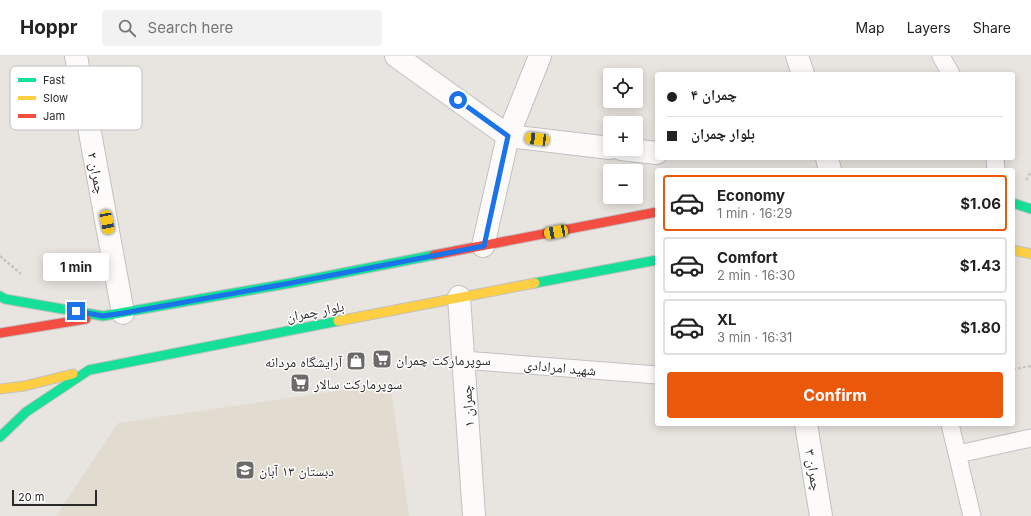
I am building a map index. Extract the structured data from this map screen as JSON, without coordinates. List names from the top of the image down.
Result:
{
  "streets": {
    "main road": ["بلوار چمران"],
    "street": ["چمران ۲", "چمران ۱", "چمران ۳"],
    "lane": ["شهید امرادادی"]
  },
  "crossings": [
    ["بلوار چمران", "چمران ۱"],
    ["شهید امرادادی", "چمران ۱"]
  ],
  "places": {
    "supermarket": ["سوپرمارکت چمران", "سوپرمارکت سالار"],
    "shop": ["آرایشگاه مردانه"],
    "school or university": ["دبستان ۱۳ آبان"]
  },
  "legend": ["Fast", "Slow", "Jam"],
  "scale_bar": "20 m",
  "page": {
    "header": "Hoppr",
    "search": "Search here",
    "nav": ["Map", "Layers", "Share"],
    "map_buttons": ["+", "−"],
    "banner": ["چمران ۴", "بلوار چمران"],
    "list": [
      {
        "name": "Economy",
        "note": "1 min · 16:29",
        "value": "$1.06"
      },
      {
        "name": "Comfort",
        "note": "2 min · 16:30",
        "value": "$1.43"
      },
      {
        "name": "XL",
        "note": "3 min · 16:31",
        "value": "$1.80"
      }
    ],
    "bubble": "1 min",
    "buttons": "Confirm",
    "scale": "20 m"
  }
}
